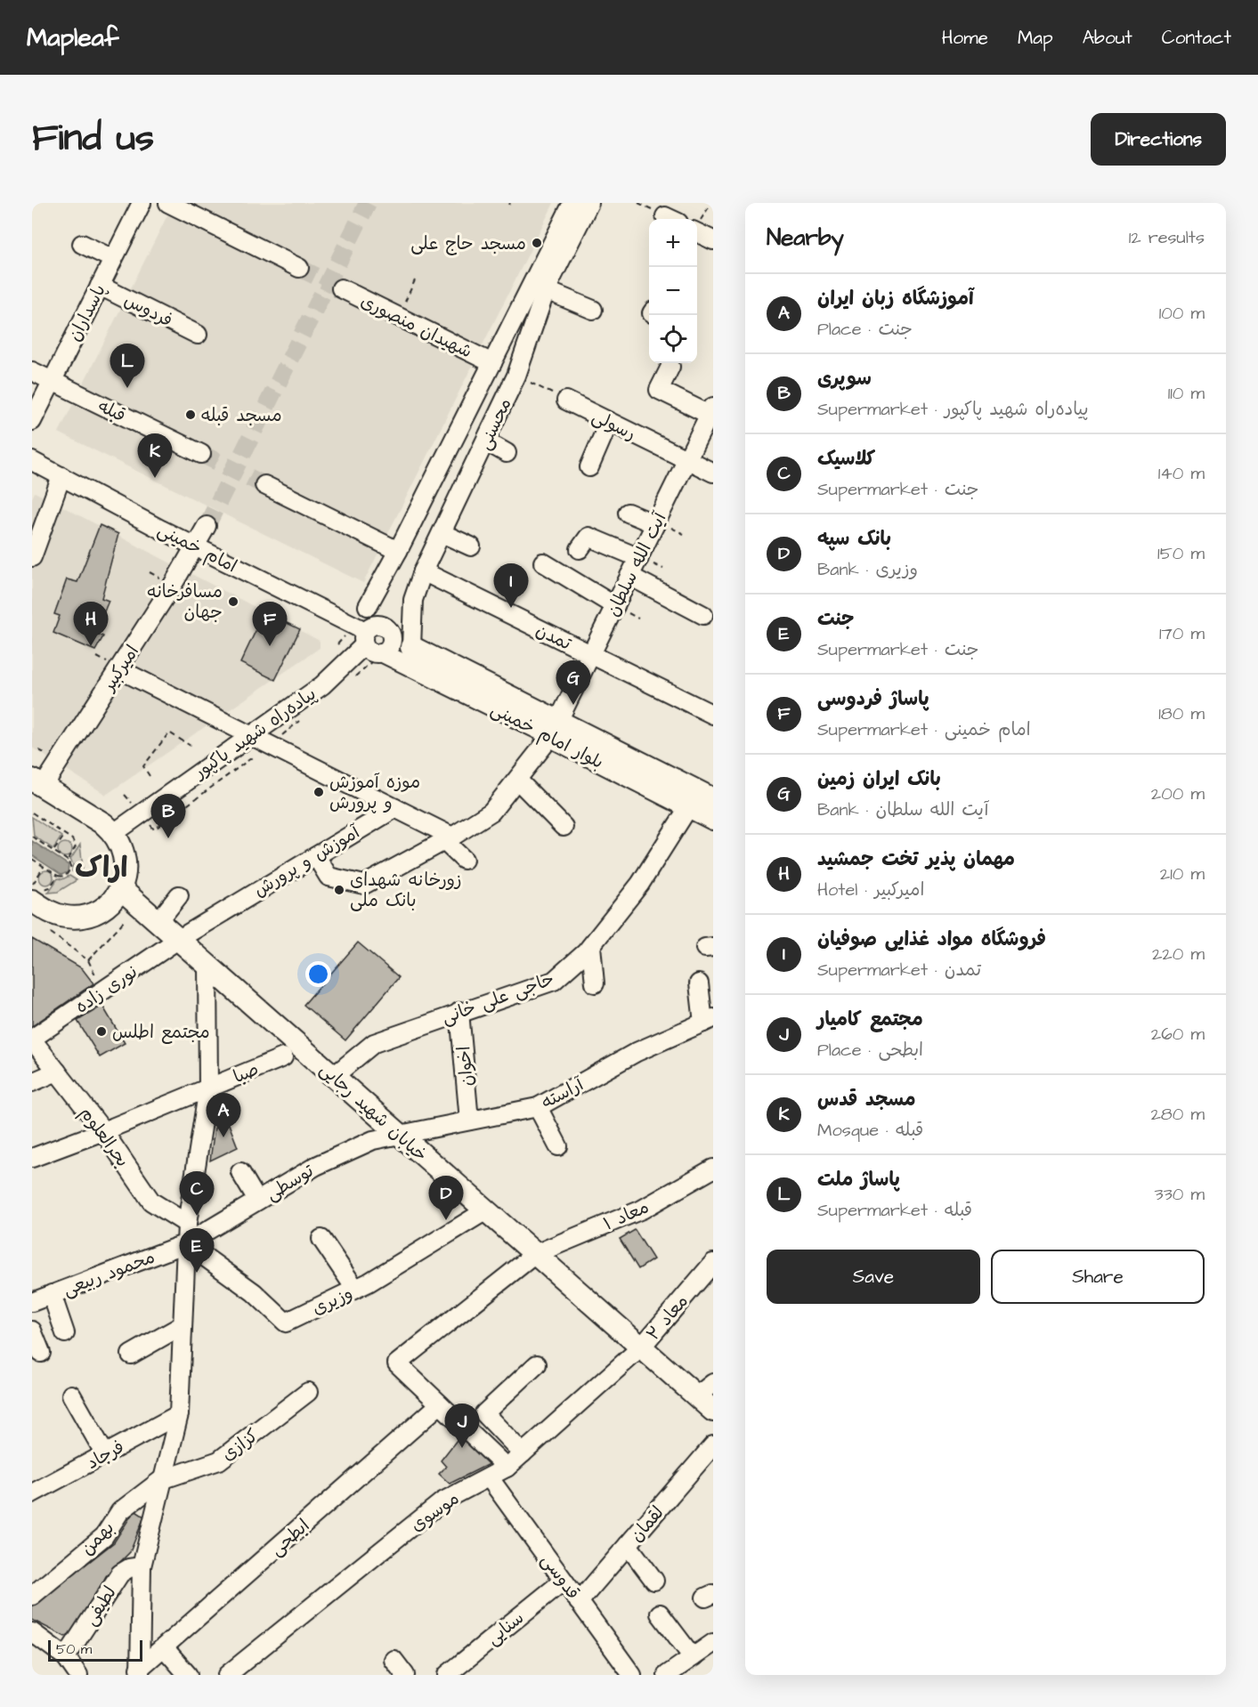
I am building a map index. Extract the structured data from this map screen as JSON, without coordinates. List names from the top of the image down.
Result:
{
  "streets": {
    "main road": ["بلوار امام خمینی", "خیابان شهید رجایی"],
    "street": [
      "فردوس",
      "پاسداران",
      "شهیدان منصوری",
      "قبله",
      "محسنی",
      "رسولی",
      "امام خمینی",
      "آیت الله سلطان",
      "تمدن",
      "امیرکبیر",
      "پیاده‌راه شهید پاکپور",
      "آموزش و پرورش",
      "نوری زاده",
      "حاجی علی خانی",
      "اخوان",
      "صبا",
      "آراسته",
      "بحرالعلوم",
      "توسطی",
      "معاد ۱",
      "محمود ربیعی",
      "وزیری",
      "معاد ۲",
      "کزازی",
      "فرجاد",
      "موسوی",
      "لقمان",
      "ابطحی",
      "بهمن",
      "قدوسی",
      "لطیفی",
      "سنایی"
    ]
  },
  "crossings": [
    ["فردوس", "پاسداران"],
    ["پاسداران", "قبله"],
    ["محسنی", "تمدن"],
    ["محسنی", "بلوار امام خمینی"],
    ["رسولی", "آیت الله سلطان"],
    ["امام خمینی", "امیرکبیر"],
    ["امام خمینی", "پیاده‌راه شهید پاکپور"],
    ["امام خمینی", "بلوار امام خمینی"],
    ["آیت الله سلطان", "تمدن"],
    ["آیت الله سلطان", "بلوار امام خمینی"],
    ["پیاده‌راه شهید پاکپور", "بلوار امام خمینی"],
    ["بلوار امام خمینی", "حاجی علی خانی"],
    ["آموزش و پرورش", "نوری زاده"],
    ["آموزش و پرورش", "خیابان شهید رجایی"],
    ["نوری زاده", "خیابان شهید رجایی"],
    ["نوری زاده", "بحرالعلوم"],
    ["حاجی علی خانی", "اخوان"],
    ["حاجی علی خانی", "خیابان شهید رجایی"],
    ["اخوان", "آراسته"],
    ["صبا", "بحرالعلوم"],
    ["آراسته", "خیابان شهید رجایی"],
    ["آراسته", "توسطی"],
    ["خیابان شهید رجایی", "توسطی"],
    ["خیابان شهید رجایی", "معاد ۱"],
    ["خیابان شهید رجایی", "وزیری"],
    ["خیابان شهید رجایی", "معاد ۲"],
    ["خیابان شهید رجایی", "موسوی"],
    ["توسطی", "محمود ربیعی"],
    ["توسطی", "وزیری"],
    ["محمود ربیعی", "وزیری"],
    ["معاد ۲", "موسوی"],
    ["کزازی", "بهمن"],
    ["موسوی", "قدوسی"],
    ["لقمان", "قدوسی"],
    ["قدوسی", "سنایی"]
  ],
  "districts": ["اراک"],
  "places": [
    "مسجد حاج علی",
    "مسجد قبله",
    "مسافرخانه جهان",
    "موزه آموزش و پرورش",
    "زورخانه شهدای بانک ملی",
    "مجتمع اطلس"
  ],
  "scale_bar": "50 m",
  "page": {
    "header": "Mapleaf",
    "nav": [
      "Home",
      "Map",
      "About",
      "Contact"
    ],
    "title": "Find us",
    "buttons": [
      "Directions",
      ["Save", "Share"]
    ],
    "heading": ["Nearby", "12 results"],
    "map_buttons": ["+", "−"],
    "list": [
      {
        "mark": "A",
        "name": "آموزشگاه زبان ایران",
        "note": "Place · جنت",
        "value": "100 m"
      },
      {
        "mark": "B",
        "name": "سوپری",
        "note": "Supermarket · پیاده‌راه شهید پاکپور",
        "value": "110 m"
      },
      {
        "mark": "C",
        "name": "کلاسیک",
        "note": "Supermarket · جنت",
        "value": "140 m"
      },
      {
        "mark": "D",
        "name": "بانک سپه",
        "note": "Bank · وزیری",
        "value": "150 m"
      },
      {
        "mark": "E",
        "name": "جنت",
        "note": "Supermarket · جنت",
        "value": "170 m"
      },
      {
        "mark": "F",
        "name": "پاساژ فردوسی",
        "note": "Supermarket · امام خمینی",
        "value": "180 m"
      },
      {
        "mark": "G",
        "name": "بانک ایران زمین",
        "note": "Bank · آیت الله سلطان",
        "value": "200 m"
      },
      {
        "mark": "H",
        "name": "مهمان پذیر تخت جمشید",
        "note": "Hotel · امیرکبیر",
        "value": "210 m"
      },
      {
        "mark": "I",
        "name": "فروشگاه مواد غذایی صوفیان",
        "note": "Supermarket · تمدن",
        "value": "220 m"
      },
      {
        "mark": "J",
        "name": "مجتمع کامیار",
        "note": "Place · ابطحی",
        "value": "260 m"
      },
      {
        "mark": "K",
        "name": "مسجد قدس",
        "note": "Mosque · قبله",
        "value": "280 m"
      },
      {
        "mark": "L",
        "name": "پاساژ ملت",
        "note": "Supermarket · قبله",
        "value": "330 m"
      }
    ],
    "pins": [
      "L",
      "K",
      "I",
      "F",
      "H",
      "G",
      "B",
      "A",
      "C",
      "D",
      "E",
      "J"
    ],
    "scale": "50 m"
  }
}
